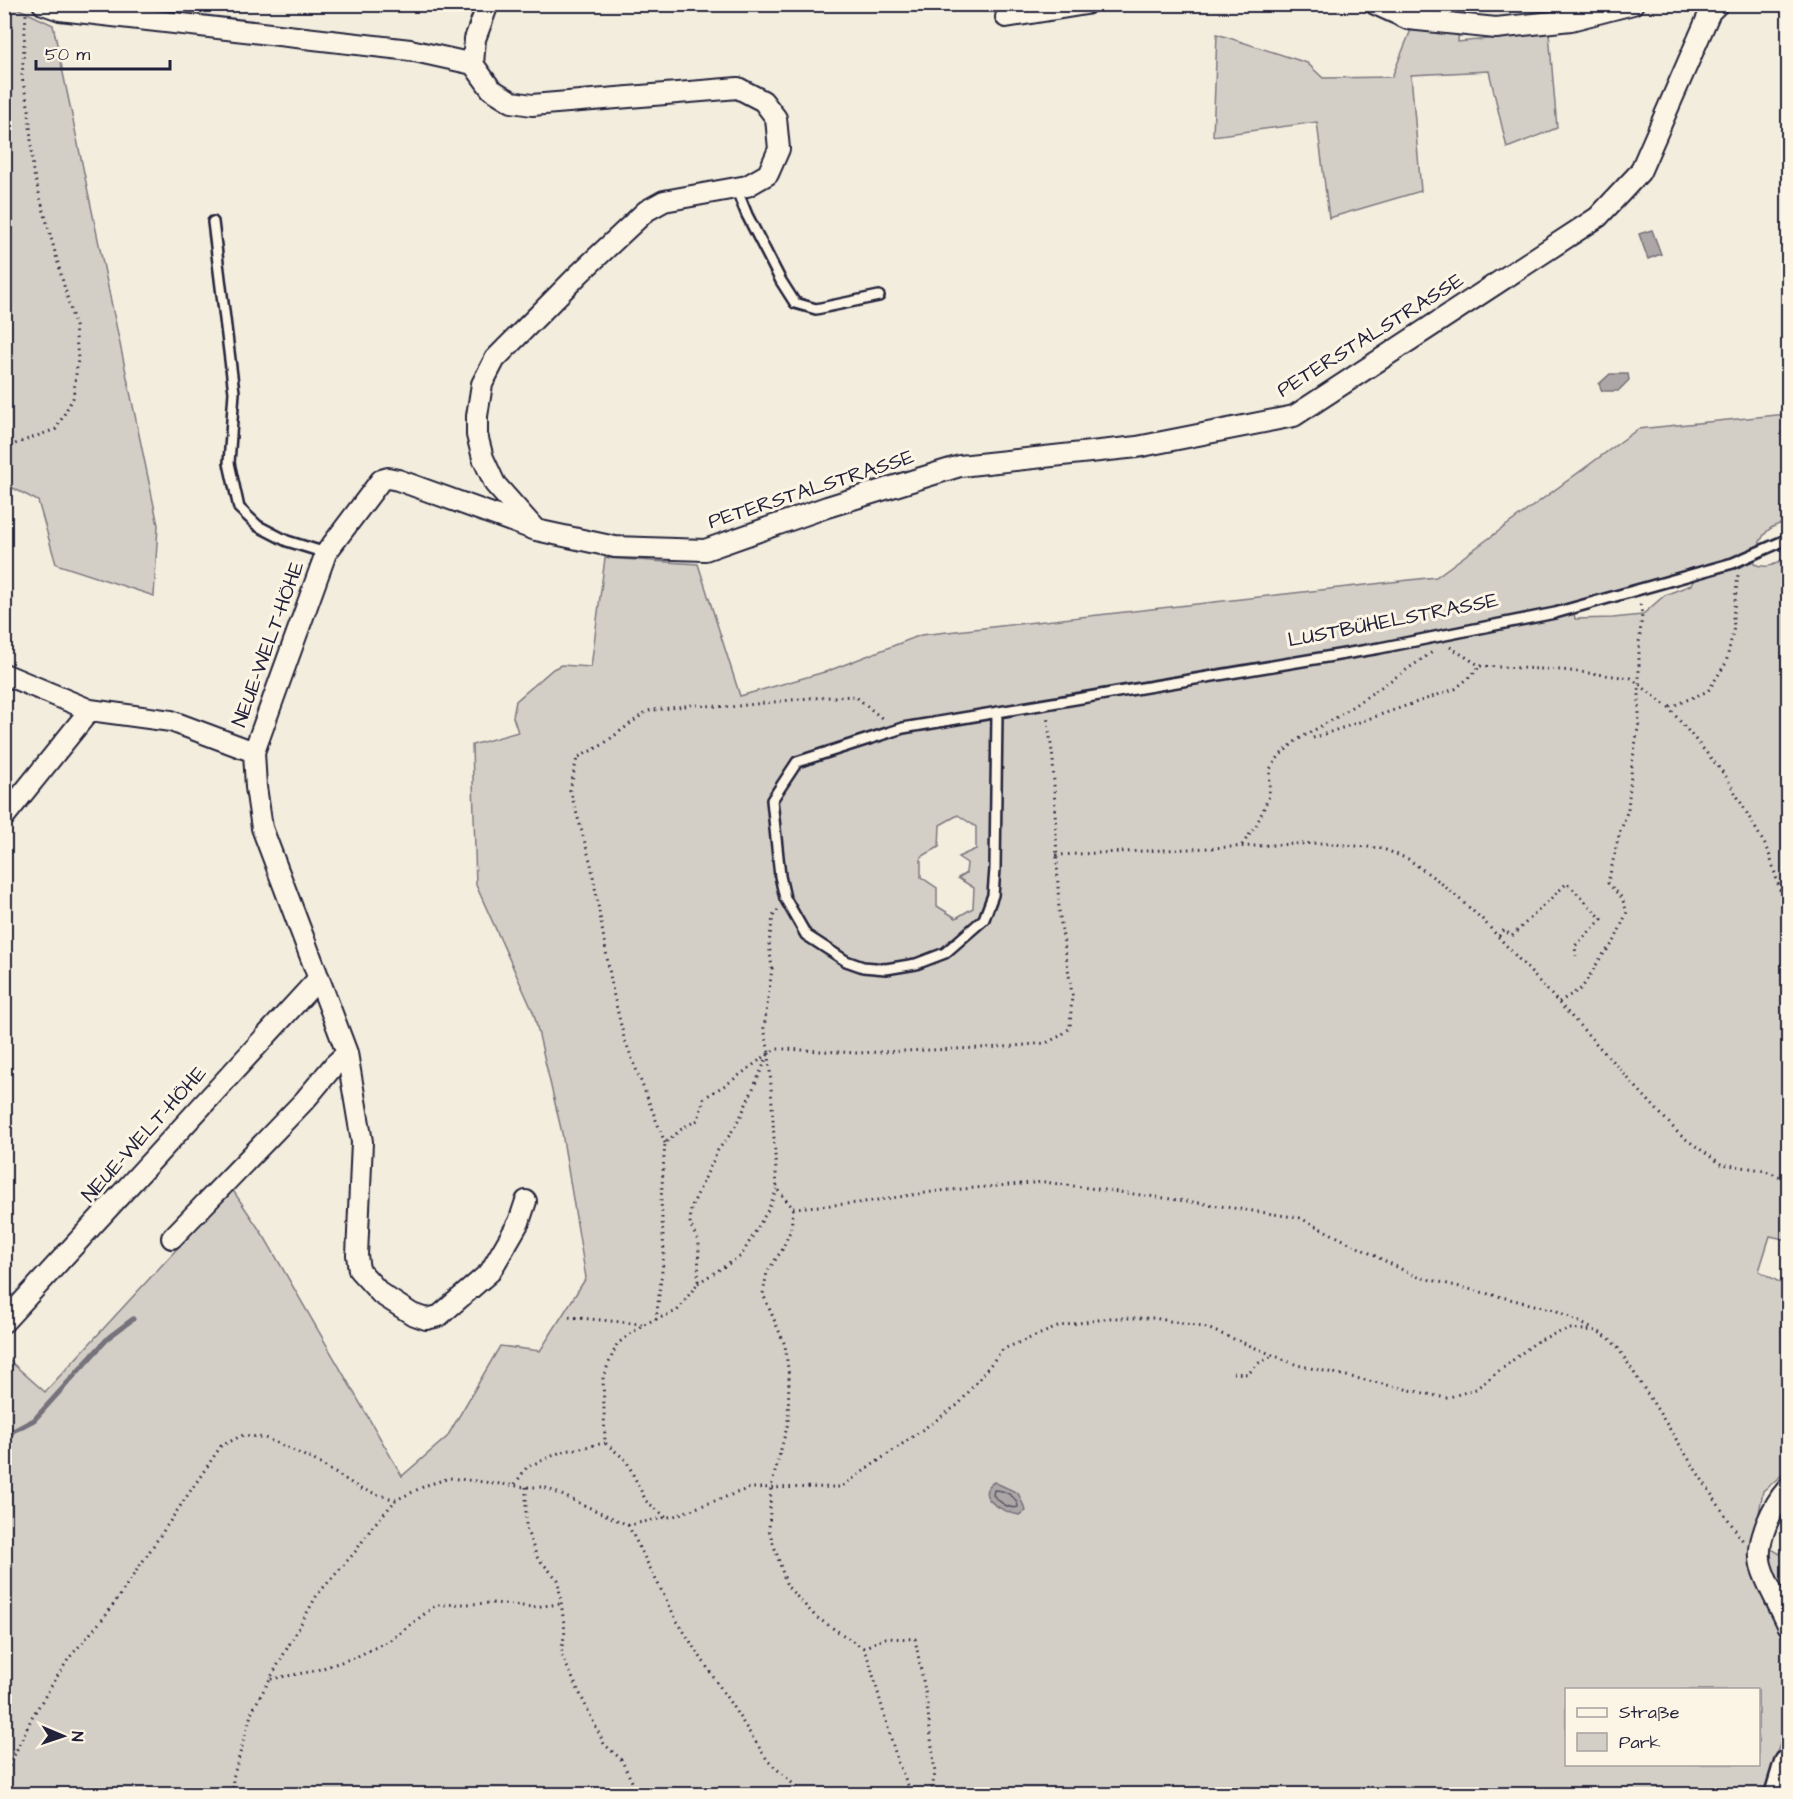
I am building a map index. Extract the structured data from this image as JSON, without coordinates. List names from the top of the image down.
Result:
{
  "streets": {
    "street": ["PETERSTALSTRASSE", "NEUE-WELT-HÖHE"],
    "lane": ["LUSTBÜHELSTRASSE"]
  },
  "crossings": [
    ["PETERSTALSTRASSE", "NEUE-WELT-HÖHE"]
  ],
  "legend": ["Straße", "Park"],
  "scale_bar": "50 m",
  "north": "right"
}
